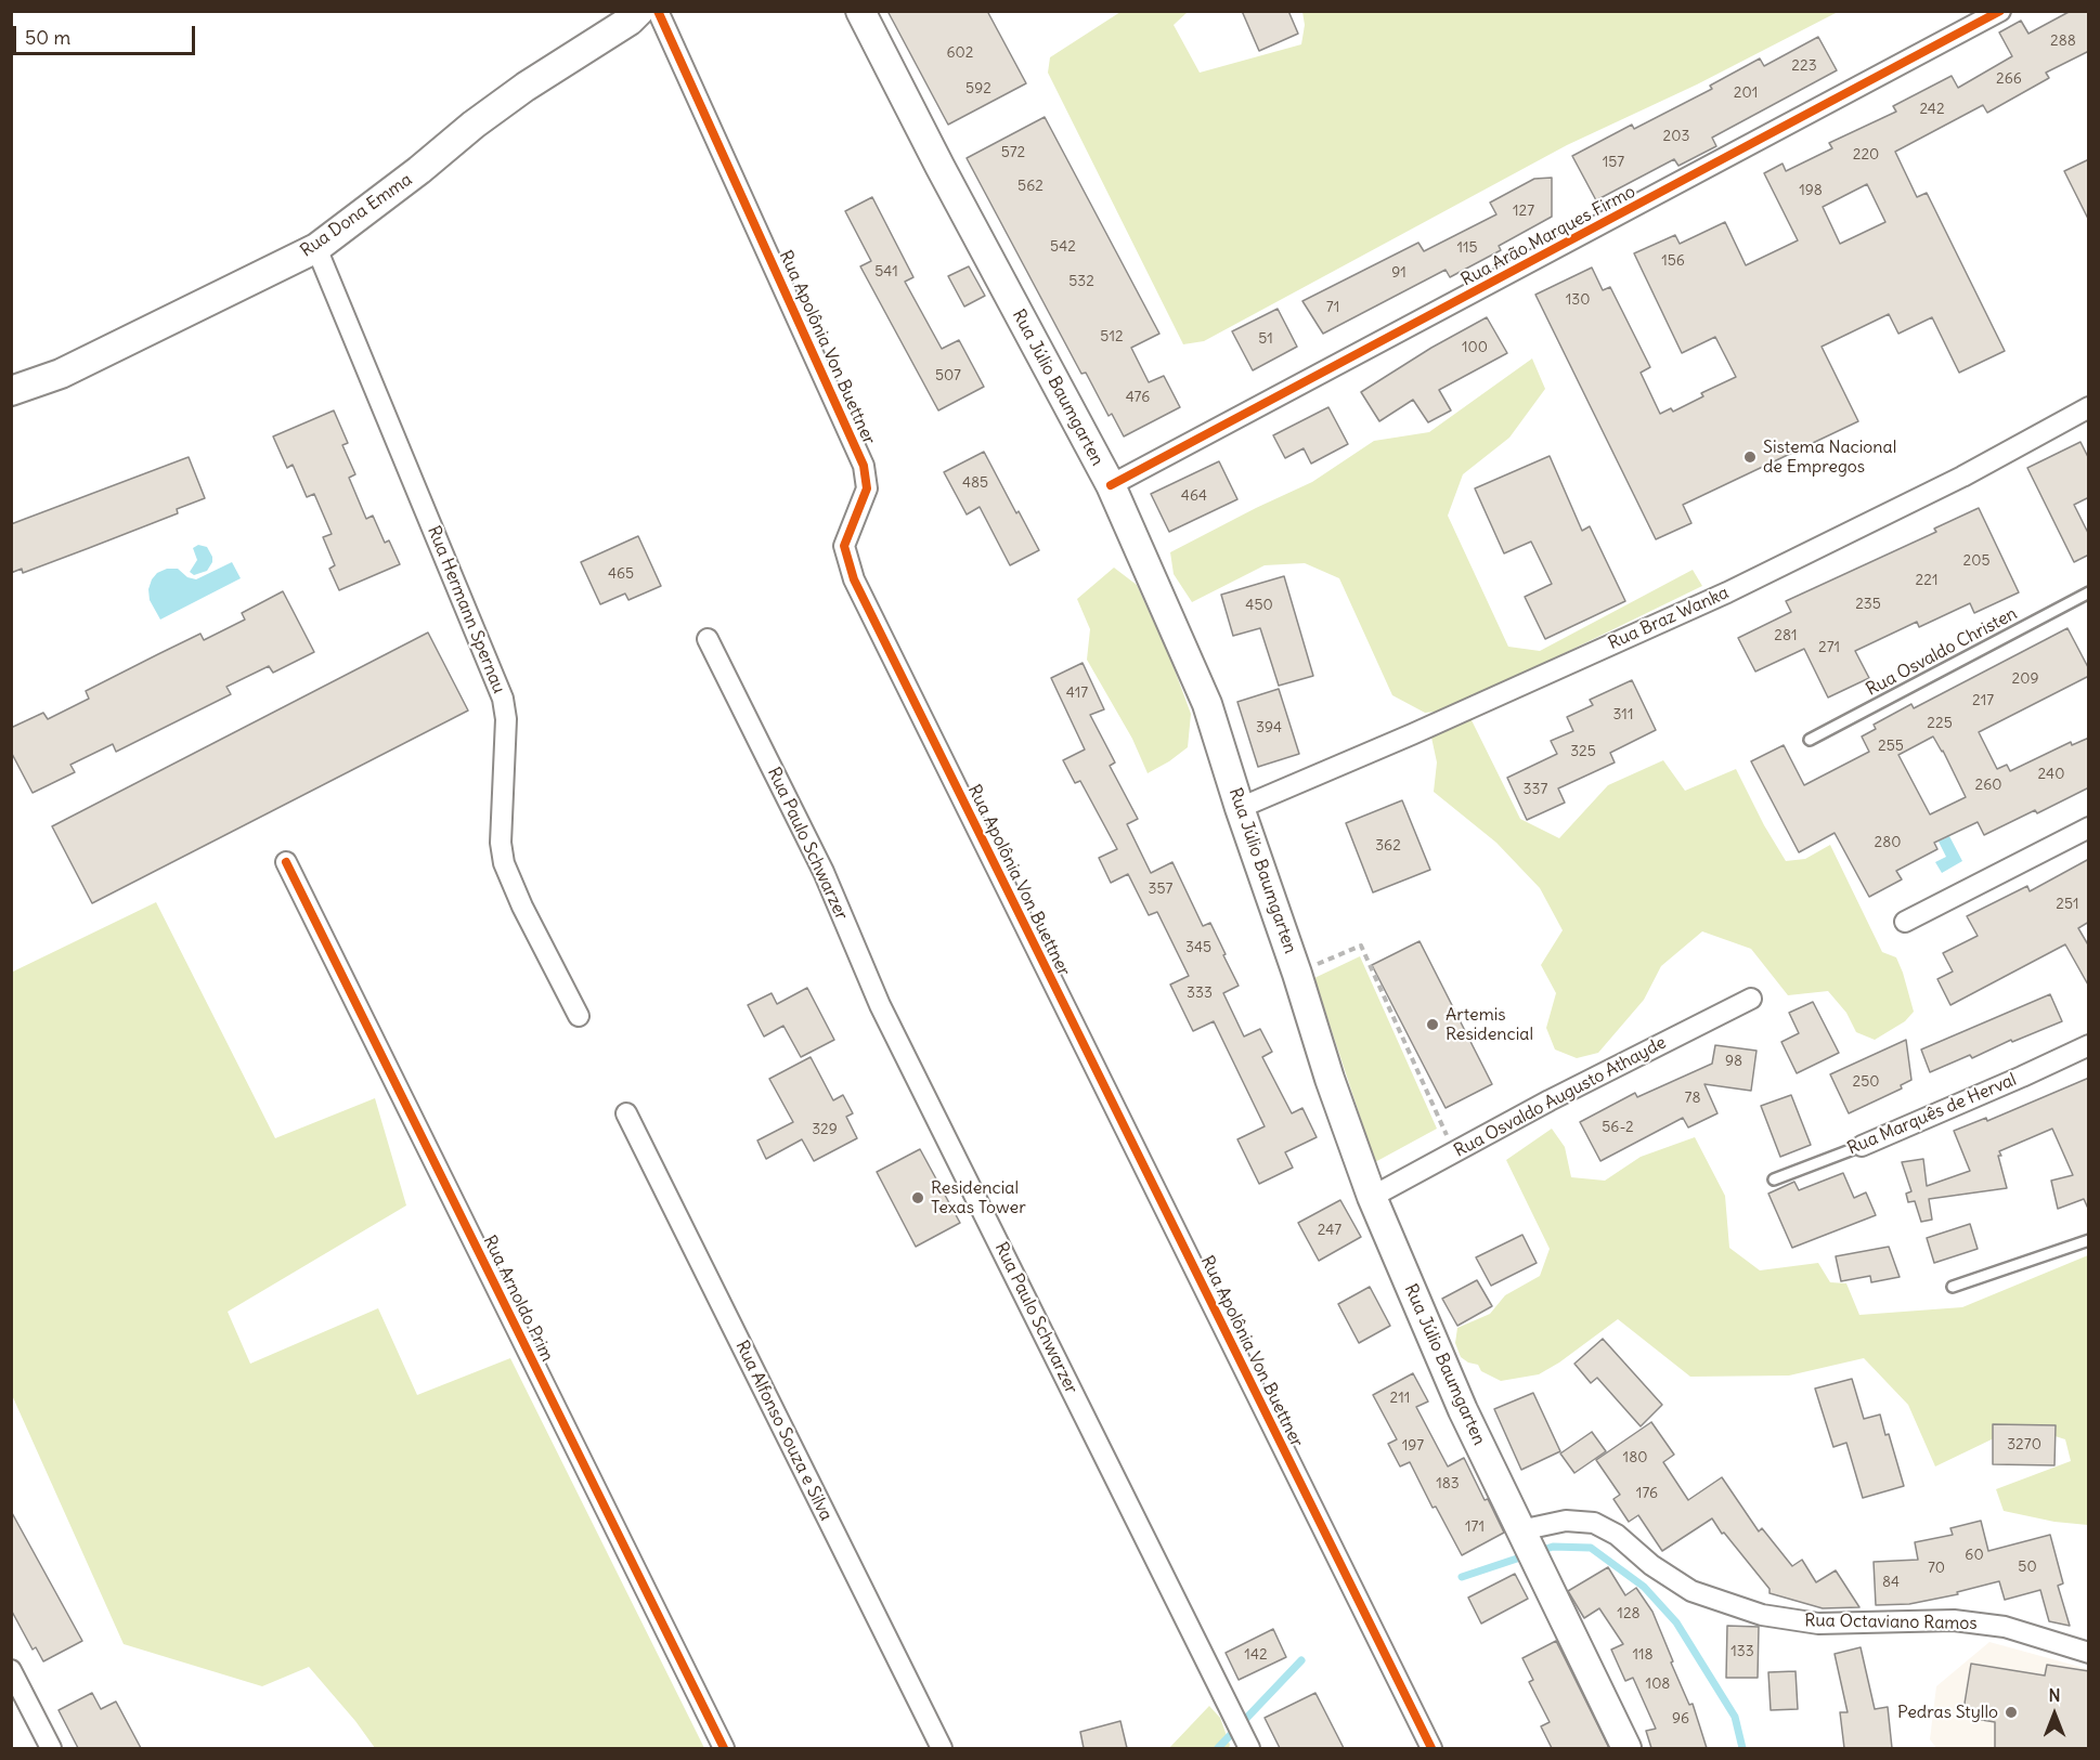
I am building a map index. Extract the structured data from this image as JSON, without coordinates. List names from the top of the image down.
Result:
{
  "streets": {
    "street": [
      "Rua Dona Emma",
      "Rua Arão Marques Firmo",
      "Rua Apolônia Von Buettner",
      "Rua Júlio Baumgarten",
      "Rua Hermann Spernau",
      "Rua Braz Wanka",
      "Rua Paulo Schwarzer",
      "Rua Osvaldo Augusto Athayde",
      "Rua Marquês de Herval",
      "Rua Arnoldo Prim",
      "Rua Alfonso Souza e Silva",
      "Rua Octaviano Ramos"
    ],
    "lane": ["Rua Osvaldo Christen"]
  },
  "crossings": [
    ["Rua Dona Emma", "Rua Hermann Spernau"],
    ["Rua Arão Marques Firmo", "Rua Júlio Baumgarten"],
    ["Rua Júlio Baumgarten", "Rua Braz Wanka"],
    ["Rua Júlio Baumgarten", "Rua Osvaldo Augusto Athayde"],
    ["Rua Júlio Baumgarten", "Rua Octaviano Ramos"]
  ],
  "places": [
    "Sistema Nacional de Empregos",
    "Artemis Residencial",
    "Residencial Texas Tower",
    "Pedras Styllo"
  ],
  "house_numbers": [
    "288",
    "602",
    "223",
    "266",
    "592",
    "201",
    "242",
    "203",
    "572",
    "220",
    "157",
    "562",
    "198",
    "127",
    "542",
    "115",
    "156",
    "541",
    "91",
    "532",
    "130",
    "71",
    "512",
    "51",
    "100",
    "507",
    "476",
    "485",
    "464",
    "205",
    "465",
    "221",
    "235",
    "450",
    "281",
    "271",
    "209",
    "417",
    "217",
    "311",
    "225",
    "394",
    "255",
    "325",
    "240",
    "260",
    "337",
    "280",
    "362",
    "357",
    "251",
    "345",
    "333",
    "98",
    "250",
    "78",
    "56-2",
    "329",
    "247",
    "211",
    "3270",
    "197",
    "180",
    "183",
    "176",
    "171",
    "60",
    "50",
    "70",
    "84",
    "128",
    "133",
    "142",
    "118",
    "108",
    "96"
  ],
  "scale_bar": "50 m",
  "north": "top"
}
